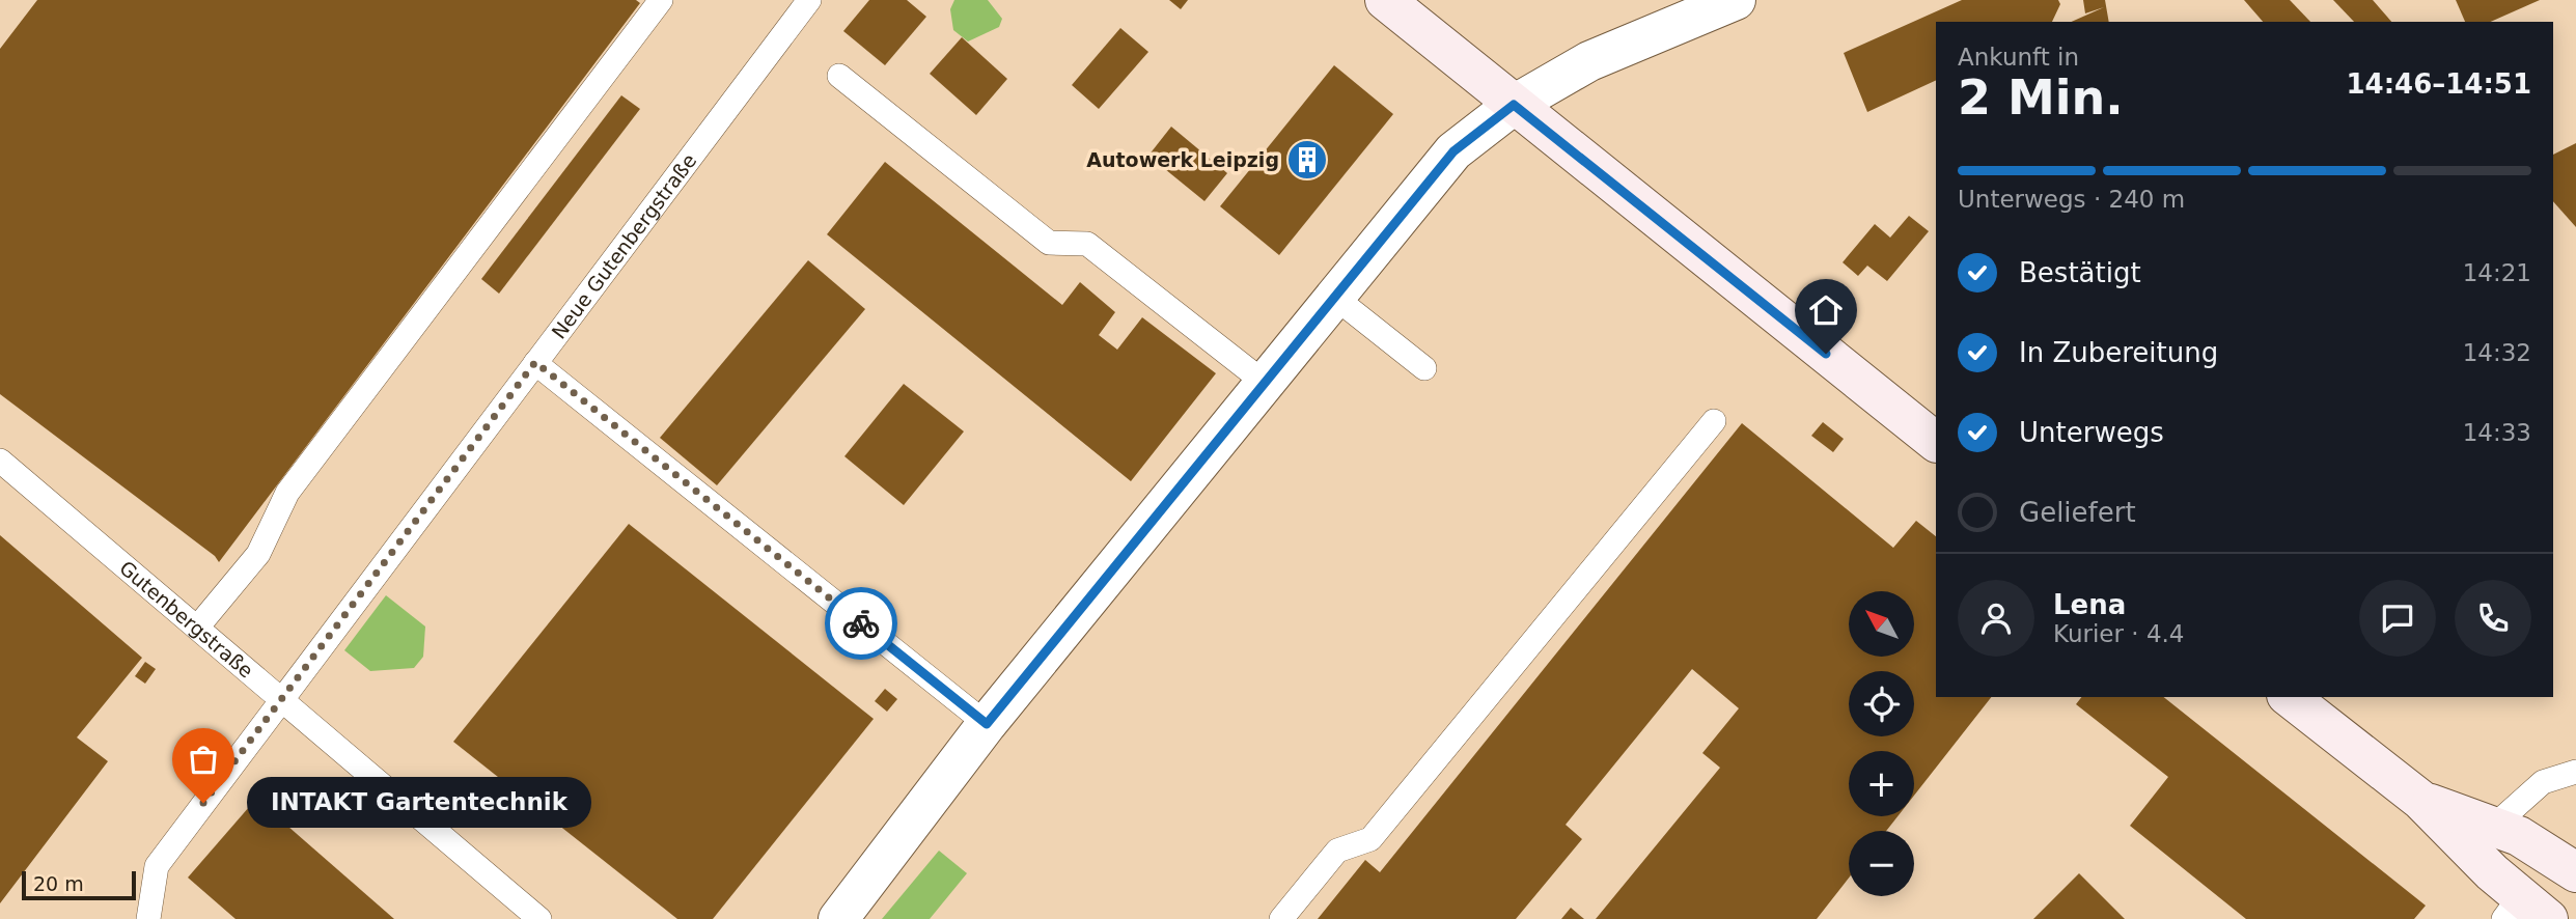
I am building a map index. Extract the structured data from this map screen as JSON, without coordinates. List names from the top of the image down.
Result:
{
  "streets": {
    "lane": ["Neue Gutenbergstraße", "Gutenbergstraße"]
  },
  "crossings": [
    ["Neue Gutenbergstraße", "Gutenbergstraße"]
  ],
  "places": {
    "building": ["Autowerk Leipzig"],
    "other": ["INTAKT Gartentechnik"]
  },
  "scale_bar": "20 m",
  "north": "top left",
  "page": {
    "heading": ["2 Min.", "Ankunft in", "14:46–14:51"],
    "panel": ["Lena", "Kurier · 4.4"],
    "bar": "Unterwegs · 240 m",
    "list": [
      ["Bestätigt", "14:21"],
      ["In Zubereitung", "14:32"],
      ["Unterwegs", "14:33"],
      "Geliefert"
    ],
    "map_buttons": ["+", "−"],
    "bubble": "INTAKT Gartentechnik",
    "scale": "20 m"
  }
}
